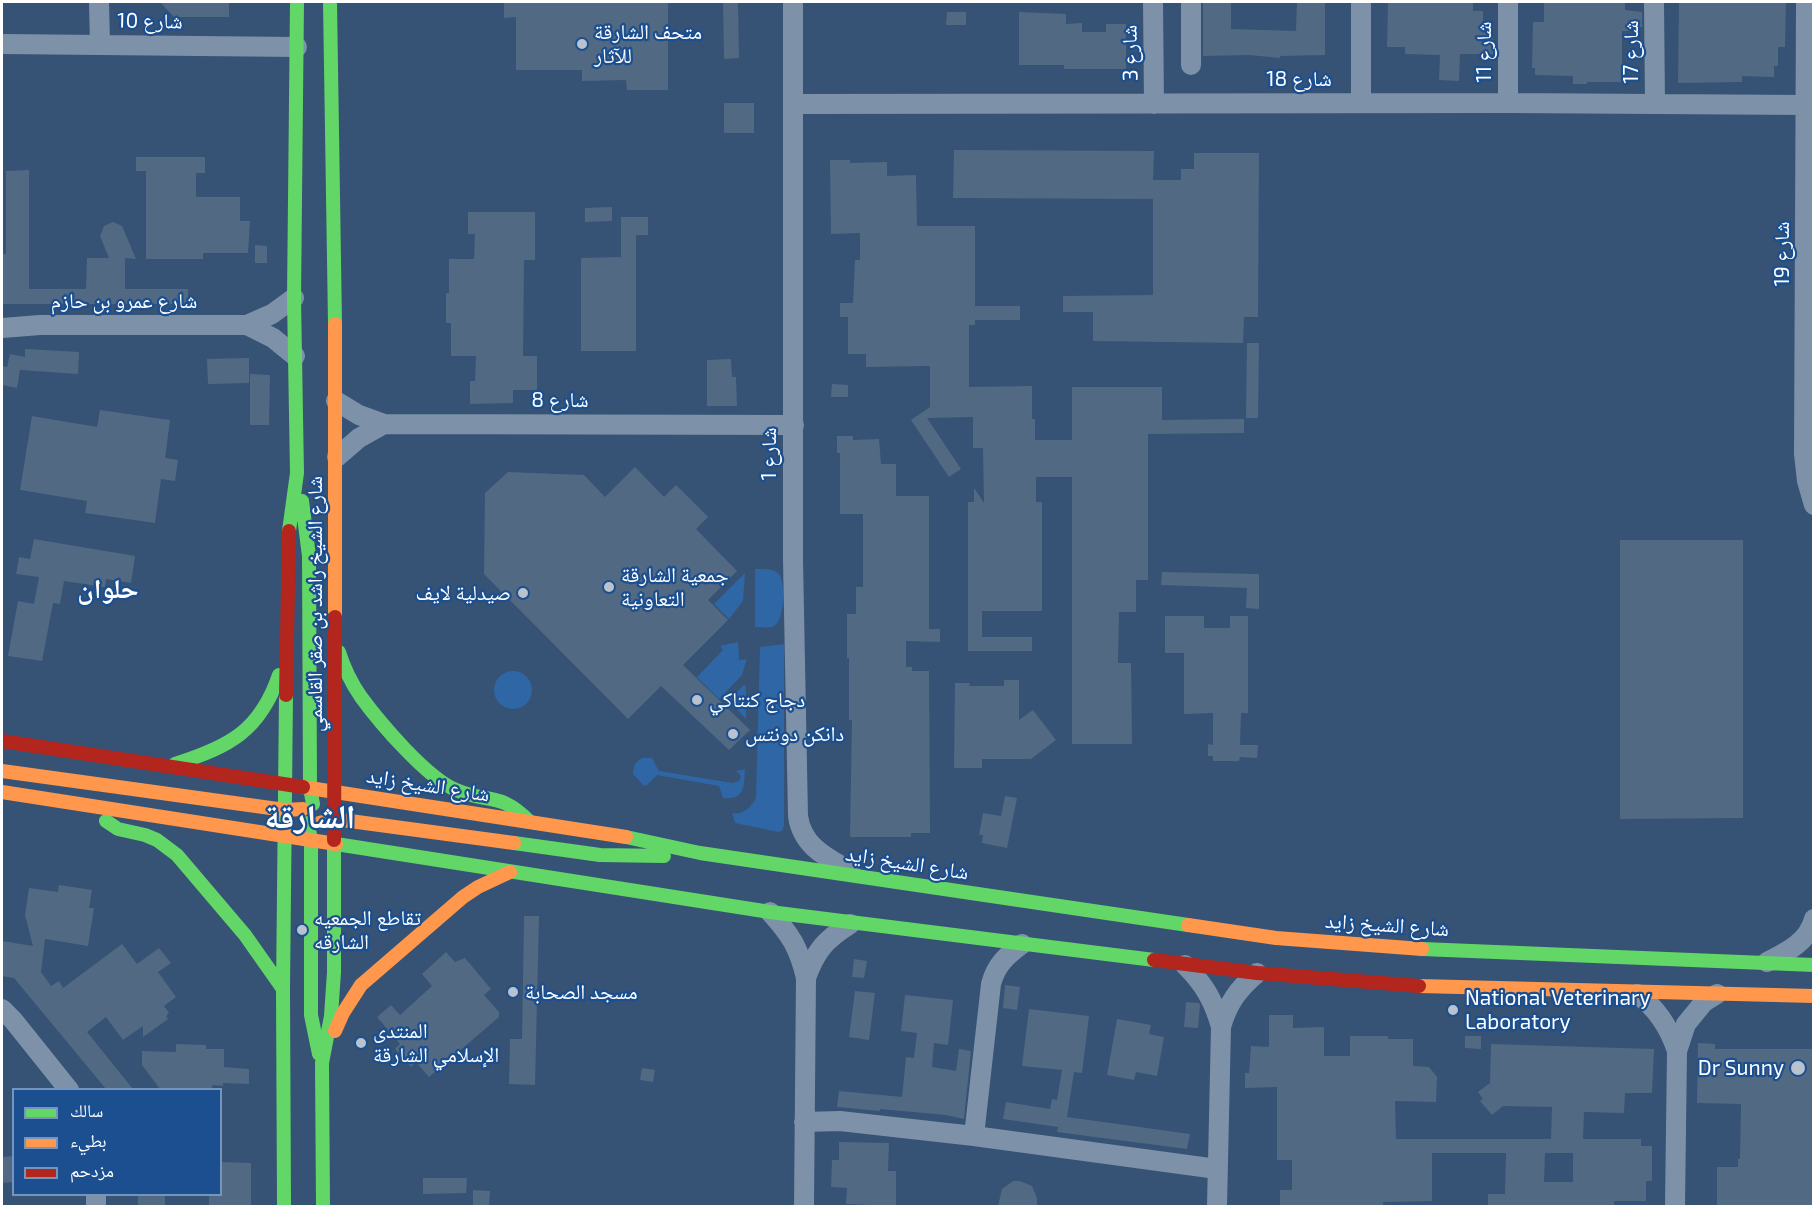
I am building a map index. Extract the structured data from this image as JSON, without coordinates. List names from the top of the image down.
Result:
{
  "streets": {
    "main road": ["شارع الشيخ راشد بن صقر القاسمي", "شارع الشيخ زايد"],
    "street": [
      "شارع 10",
      "شارع 11",
      "شارع 17",
      "شارع 3",
      "شارع 18",
      "شارع 19",
      "شارع عمرو بن حازم",
      "شارع 8",
      "شارع 1"
    ]
  },
  "crossings": [
    ["شارع 10", "شارع الشيخ راشد بن صقر القاسمي"],
    ["شارع 11", "شارع 18"],
    ["شارع 17", "شارع 18"],
    ["شارع 3", "شارع 18"],
    ["شارع 18", "شارع 19"],
    ["شارع 18", "شارع 1"],
    ["شارع عمرو بن حازم", "شارع الشيخ راشد بن صقر القاسمي"],
    ["شارع 8", "شارع 1"],
    ["شارع 8", "شارع الشيخ راشد بن صقر القاسمي"],
    ["شارع 1", "شارع الشيخ زايد"],
    ["شارع الشيخ راشد بن صقر القاسمي", "شارع الشيخ زايد"]
  ],
  "districts": ["حلوان", "الشارقة"],
  "places": [
    "متحف الشارقة للآثار",
    "جمعية الشارقة التعاونية",
    "صيدلية لايف",
    "دجاج كنتاكي",
    "دانكن دونتس",
    "تقاطع الجمعيه الشارقه",
    "مسجد الصحابة",
    "National Veterinary Laboratory",
    "المنتدى الإسلامي الشارقة",
    "Dr Sunny"
  ],
  "legend": ["سالك", "بطيء", "مزدحم"]
}
